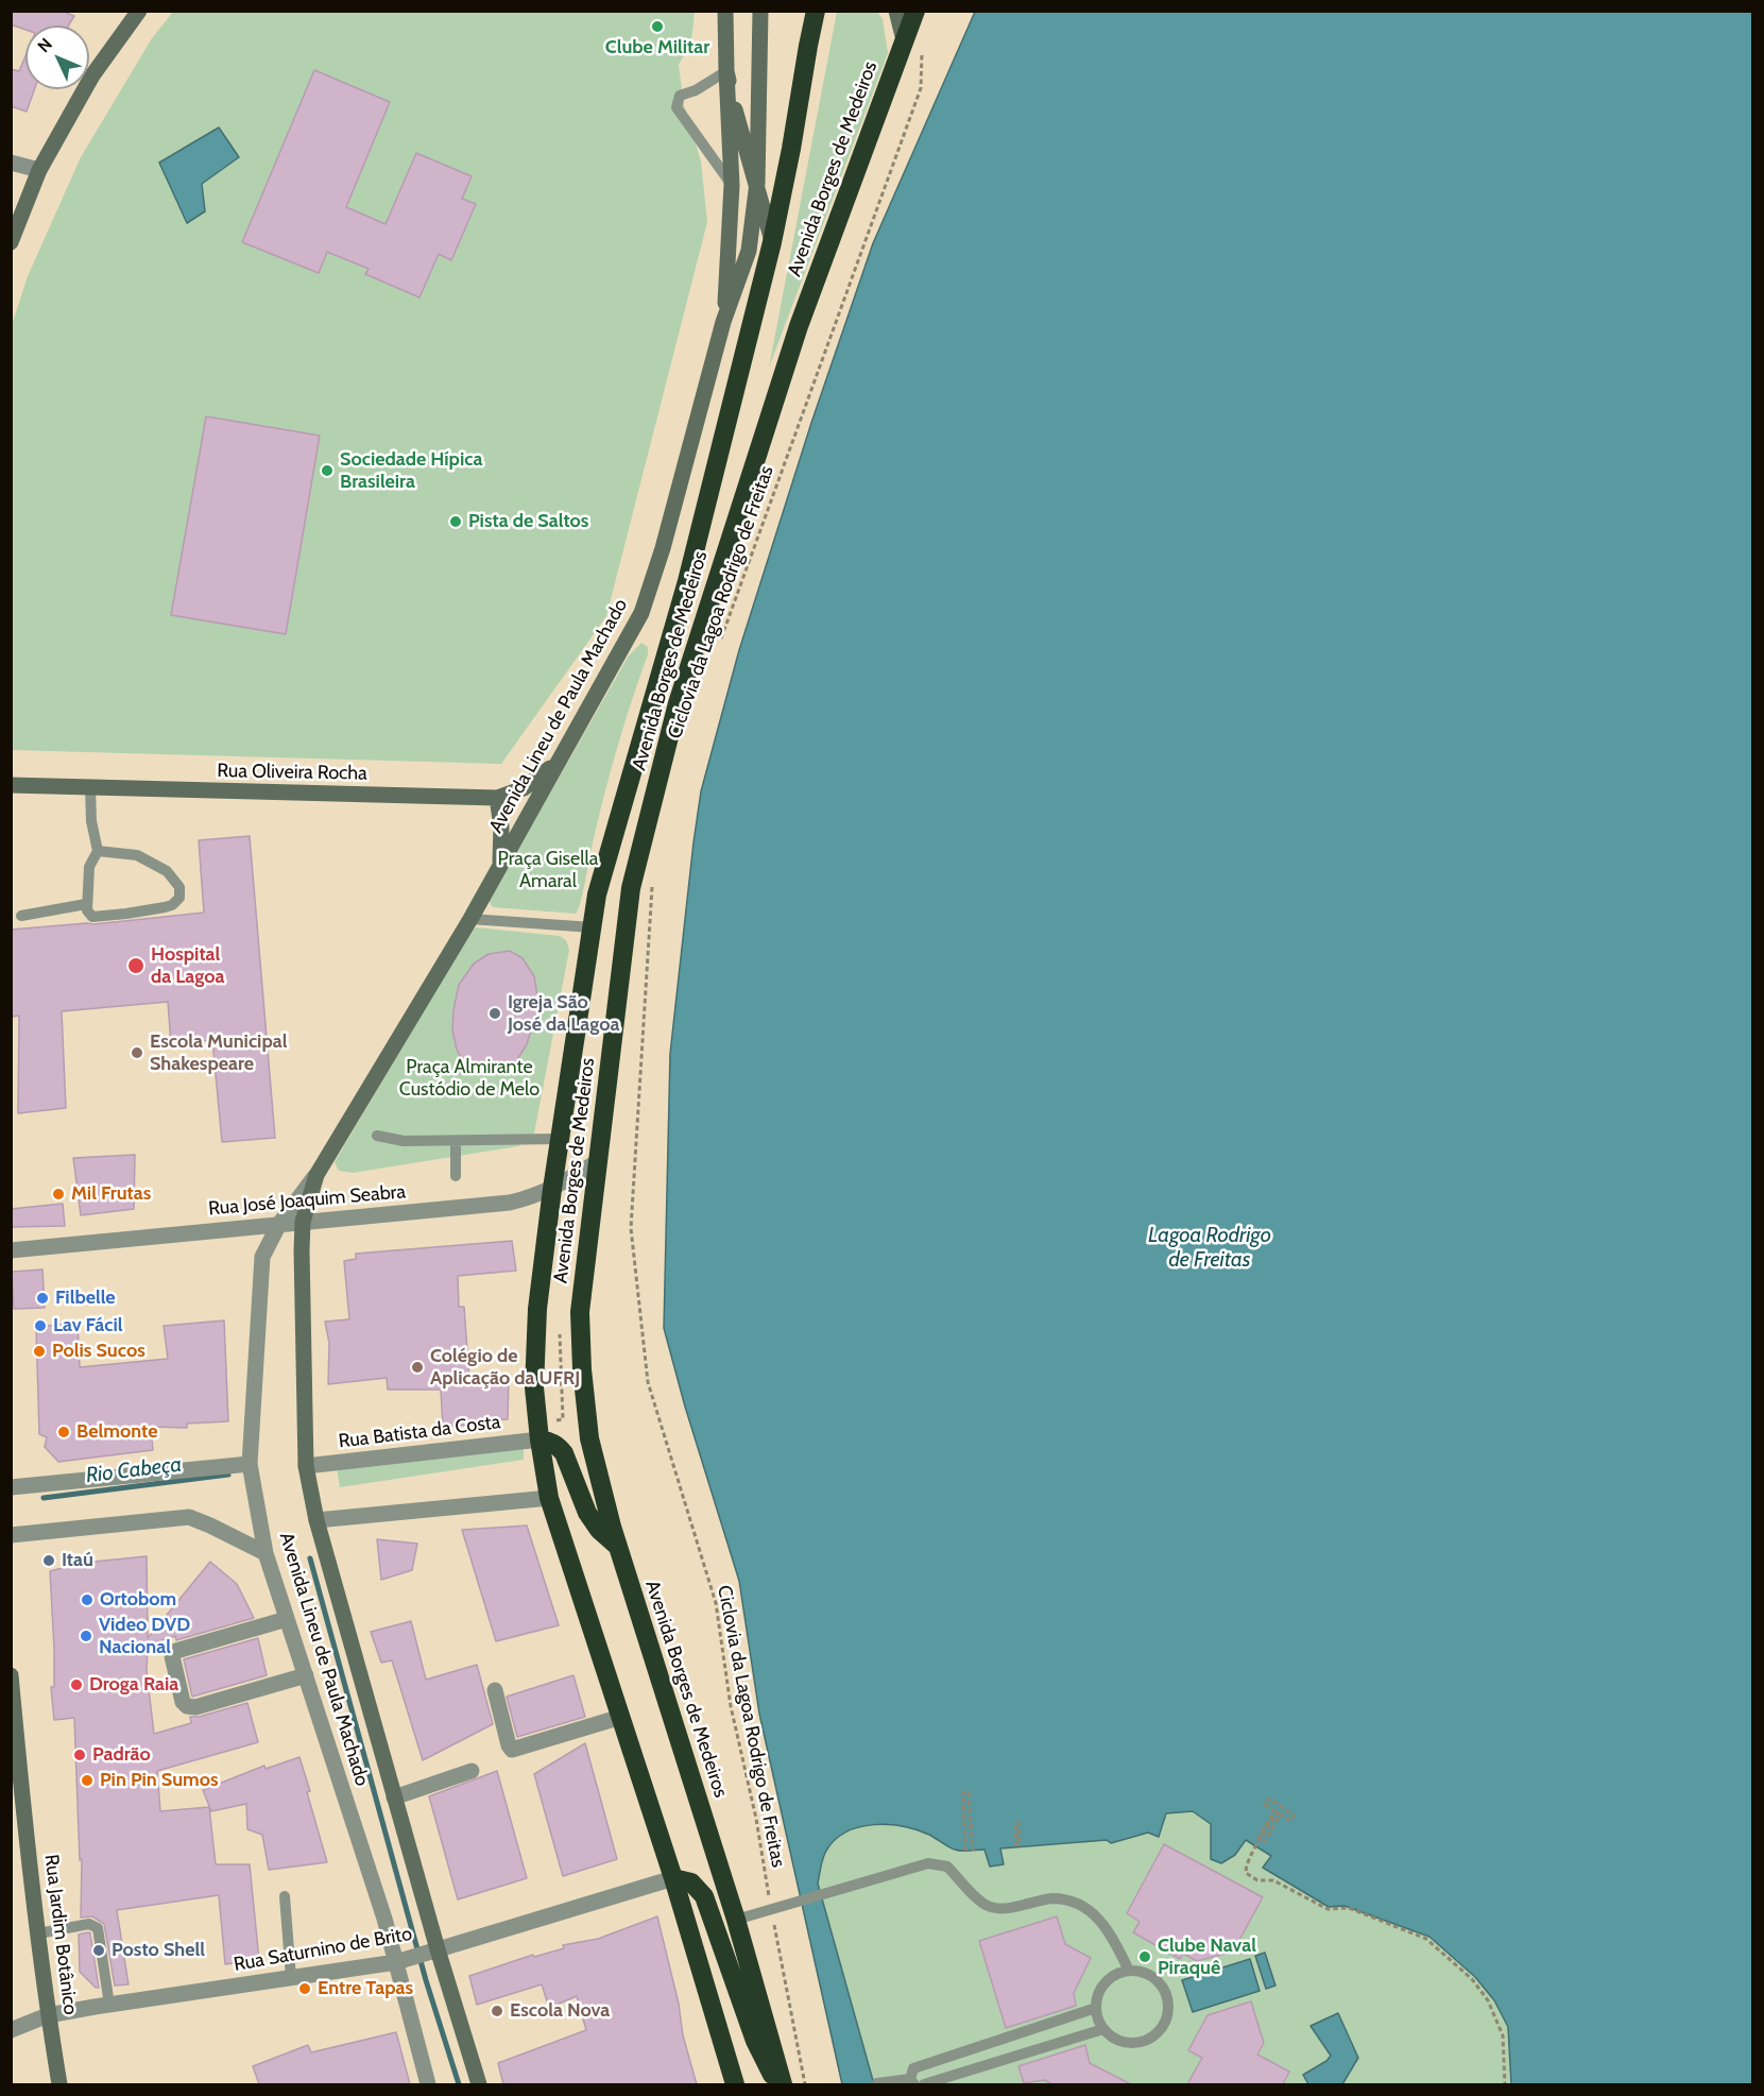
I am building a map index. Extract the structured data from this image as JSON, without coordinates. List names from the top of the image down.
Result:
{
  "streets": {
    "highway": ["Avenida Borges de Medeiros"],
    "street": [
      "Avenida Lineu de Paula Machado",
      "Rua Oliveira Rocha",
      "Rua José Joaquim Seabra",
      "Rua Batista da Costa",
      "Rua Jardim Botânico",
      "Rua Saturnino de Brito"
    ],
    "path": ["Ciclovia da Lagoa Rodrigo de Freitas"]
  },
  "crossings": [
    ["Avenida Borges de Medeiros", "Ciclovia da Lagoa Rodrigo de Freitas"],
    ["Avenida Borges de Medeiros", "Rua José Joaquim Seabra"],
    ["Avenida Borges de Medeiros", "Rua Batista da Costa"],
    ["Avenida Borges de Medeiros", "Rua Saturnino de Brito"],
    ["Avenida Lineu de Paula Machado", "Rua Oliveira Rocha"],
    ["Avenida Lineu de Paula Machado", "Rua José Joaquim Seabra"],
    ["Avenida Lineu de Paula Machado", "Rua Batista da Costa"],
    ["Avenida Lineu de Paula Machado", "Rua Saturnino de Brito"],
    ["Rua Jardim Botânico", "Rua Saturnino de Brito"]
  ],
  "water": ["Lagoa Rodrigo de Freitas", "Rio Cabeça"],
  "parks": ["Praça Gisella Amaral", "Praça Almirante Custódio de Melo"],
  "places": [
    "Clube Militar",
    "Sociedade Hípica Brasileira",
    "Pista de Saltos",
    "Hospital da Lagoa",
    "Igreja São José da Lagoa",
    "Escola Municipal Shakespeare",
    "Mil Frutas",
    "Filbelle",
    "Lav Fácil",
    "Polis Sucos",
    "Colégio de Aplicação da UFRJ",
    "Belmonte",
    "Itaú",
    "Ortobom",
    "Video DVD Nacional",
    "Droga Raia",
    "Padrão",
    "Pin Pin Sumos",
    "Posto Shell",
    "Clube Naval Piraquê",
    "Entre Tapas",
    "Escola Nova"
  ],
  "north": "top left"
}
